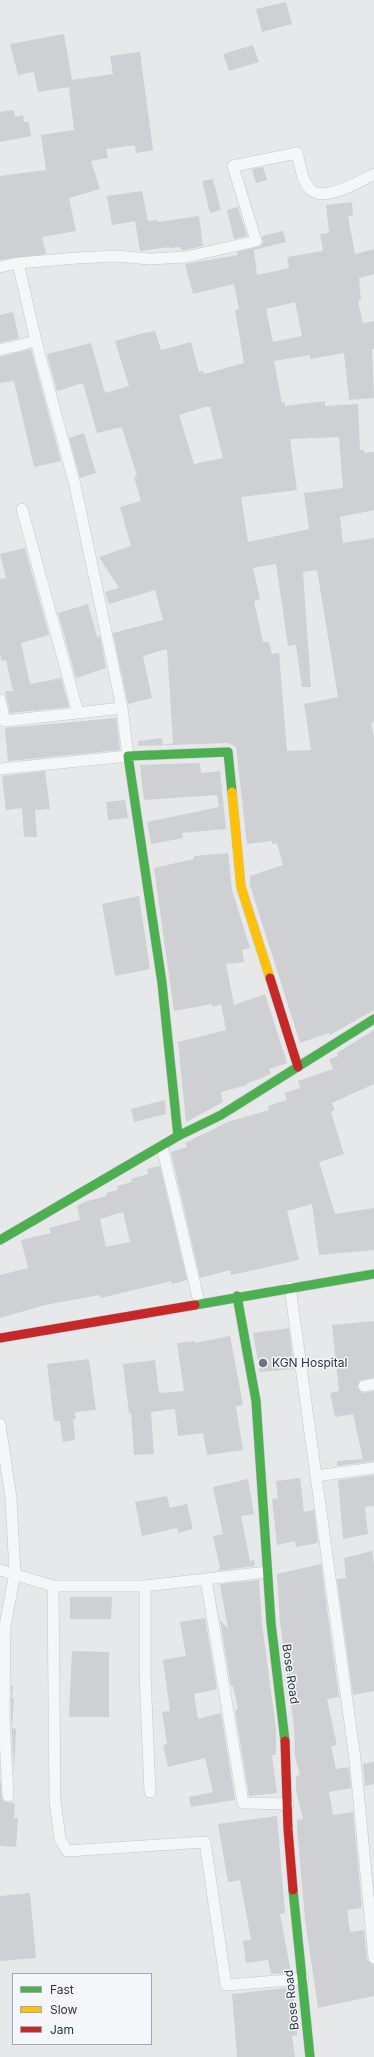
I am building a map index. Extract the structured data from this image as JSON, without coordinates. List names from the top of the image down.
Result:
{
  "streets": {
    "street": ["Bose Road"]
  },
  "places": ["KGN Hospital"],
  "legend": ["Fast", "Slow", "Jam"]
}
